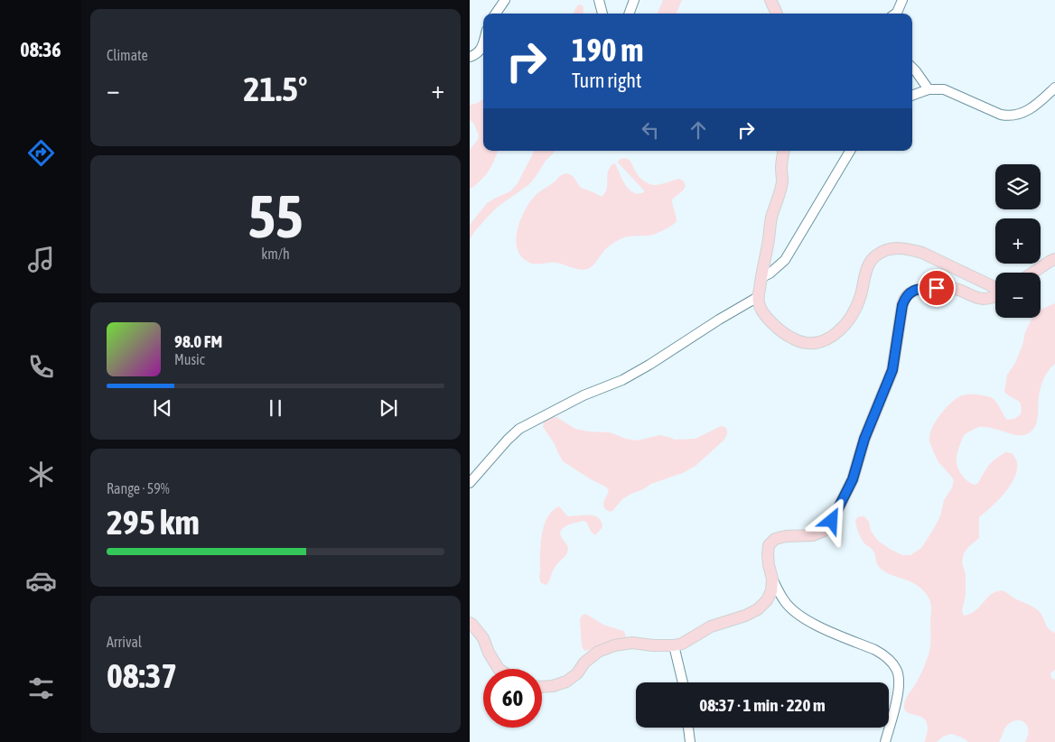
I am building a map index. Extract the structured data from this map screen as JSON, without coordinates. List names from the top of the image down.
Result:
{
  "page": {
    "tabs": "08:36",
    "tile": [
      "Climate",
      ["55", "km/h"],
      ["Range · 59%", "295 km"],
      ["Arrival", "08:37"]
    ],
    "turn": ["190 m", "Turn right"],
    "heat": ["−", "21.5°", "+"],
    "map_buttons": ["+", "−"],
    "song": ["98.0 FM", "Music"],
    "limit": "60",
    "trip": "08:37 · 1 min · 220 m"
  }
}
